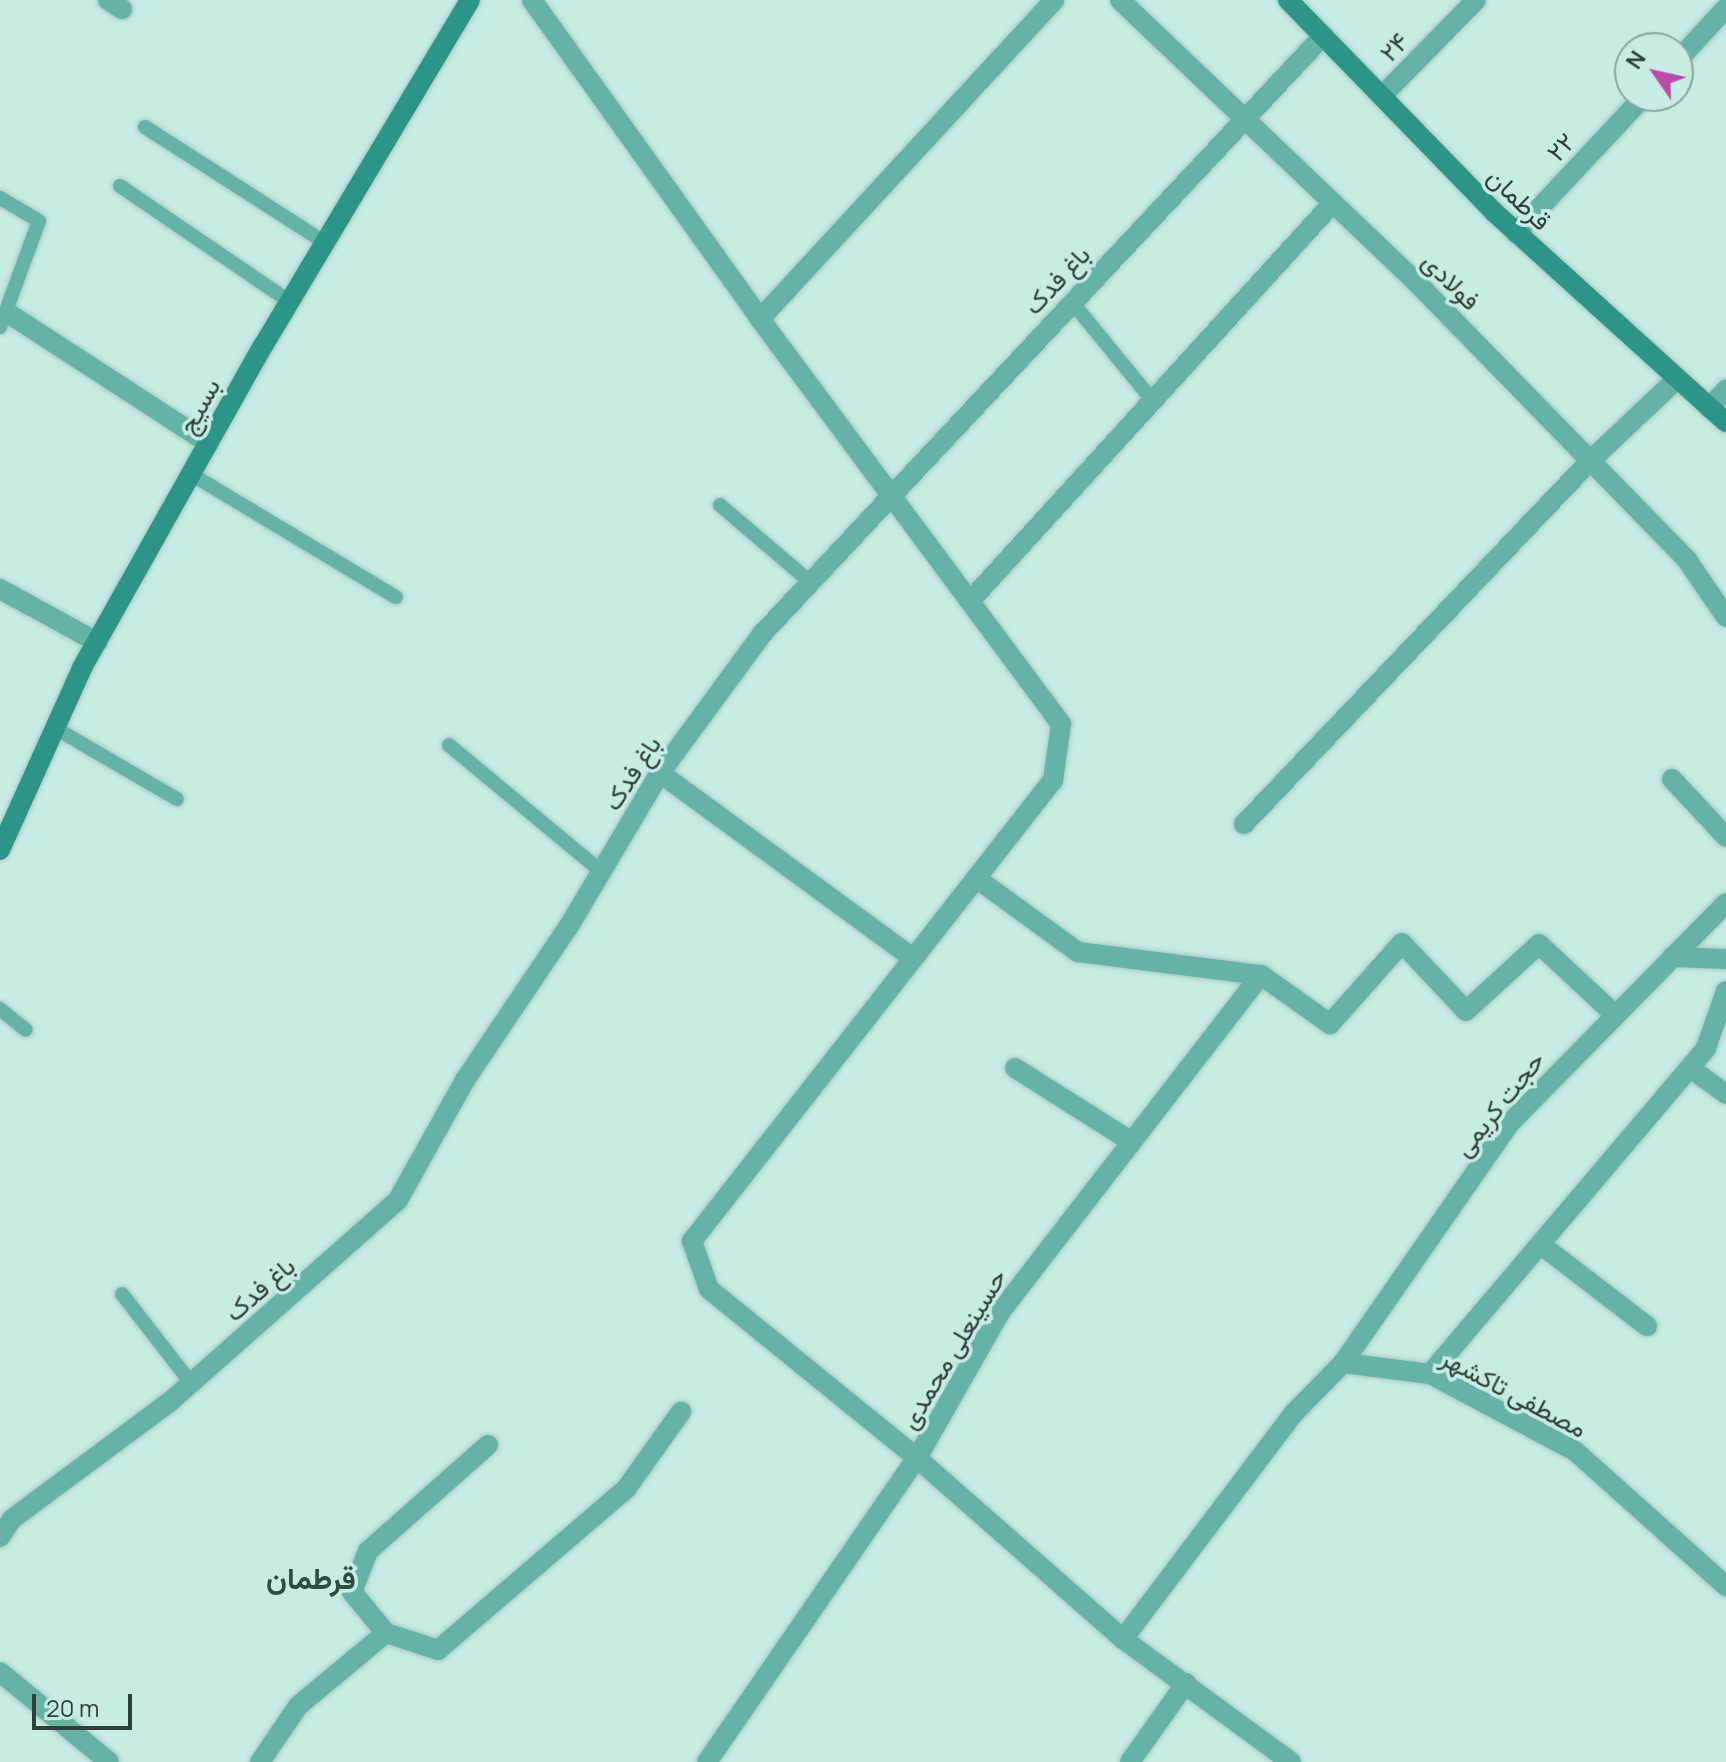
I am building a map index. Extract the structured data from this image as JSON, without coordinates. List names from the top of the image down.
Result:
{
  "streets": {
    "street": [
      "۲۴",
      "۲۲",
      "قرطمان",
      "باغ فدک",
      "فولادی",
      "بسیج",
      "حجت کریمی",
      "حسینعلی محمدی",
      "مصطفی تاکشهر"
    ]
  },
  "crossings": [
    ["۲۴", "قرطمان"],
    ["۲۲", "قرطمان"],
    ["قرطمان", "باغ فدک"],
    ["باغ فدک", "فولادی"],
    ["حجت کریمی", "مصطفی تاکشهر"]
  ],
  "districts": ["قرطمان"],
  "scale_bar": "20 m",
  "north": "top left"
}
